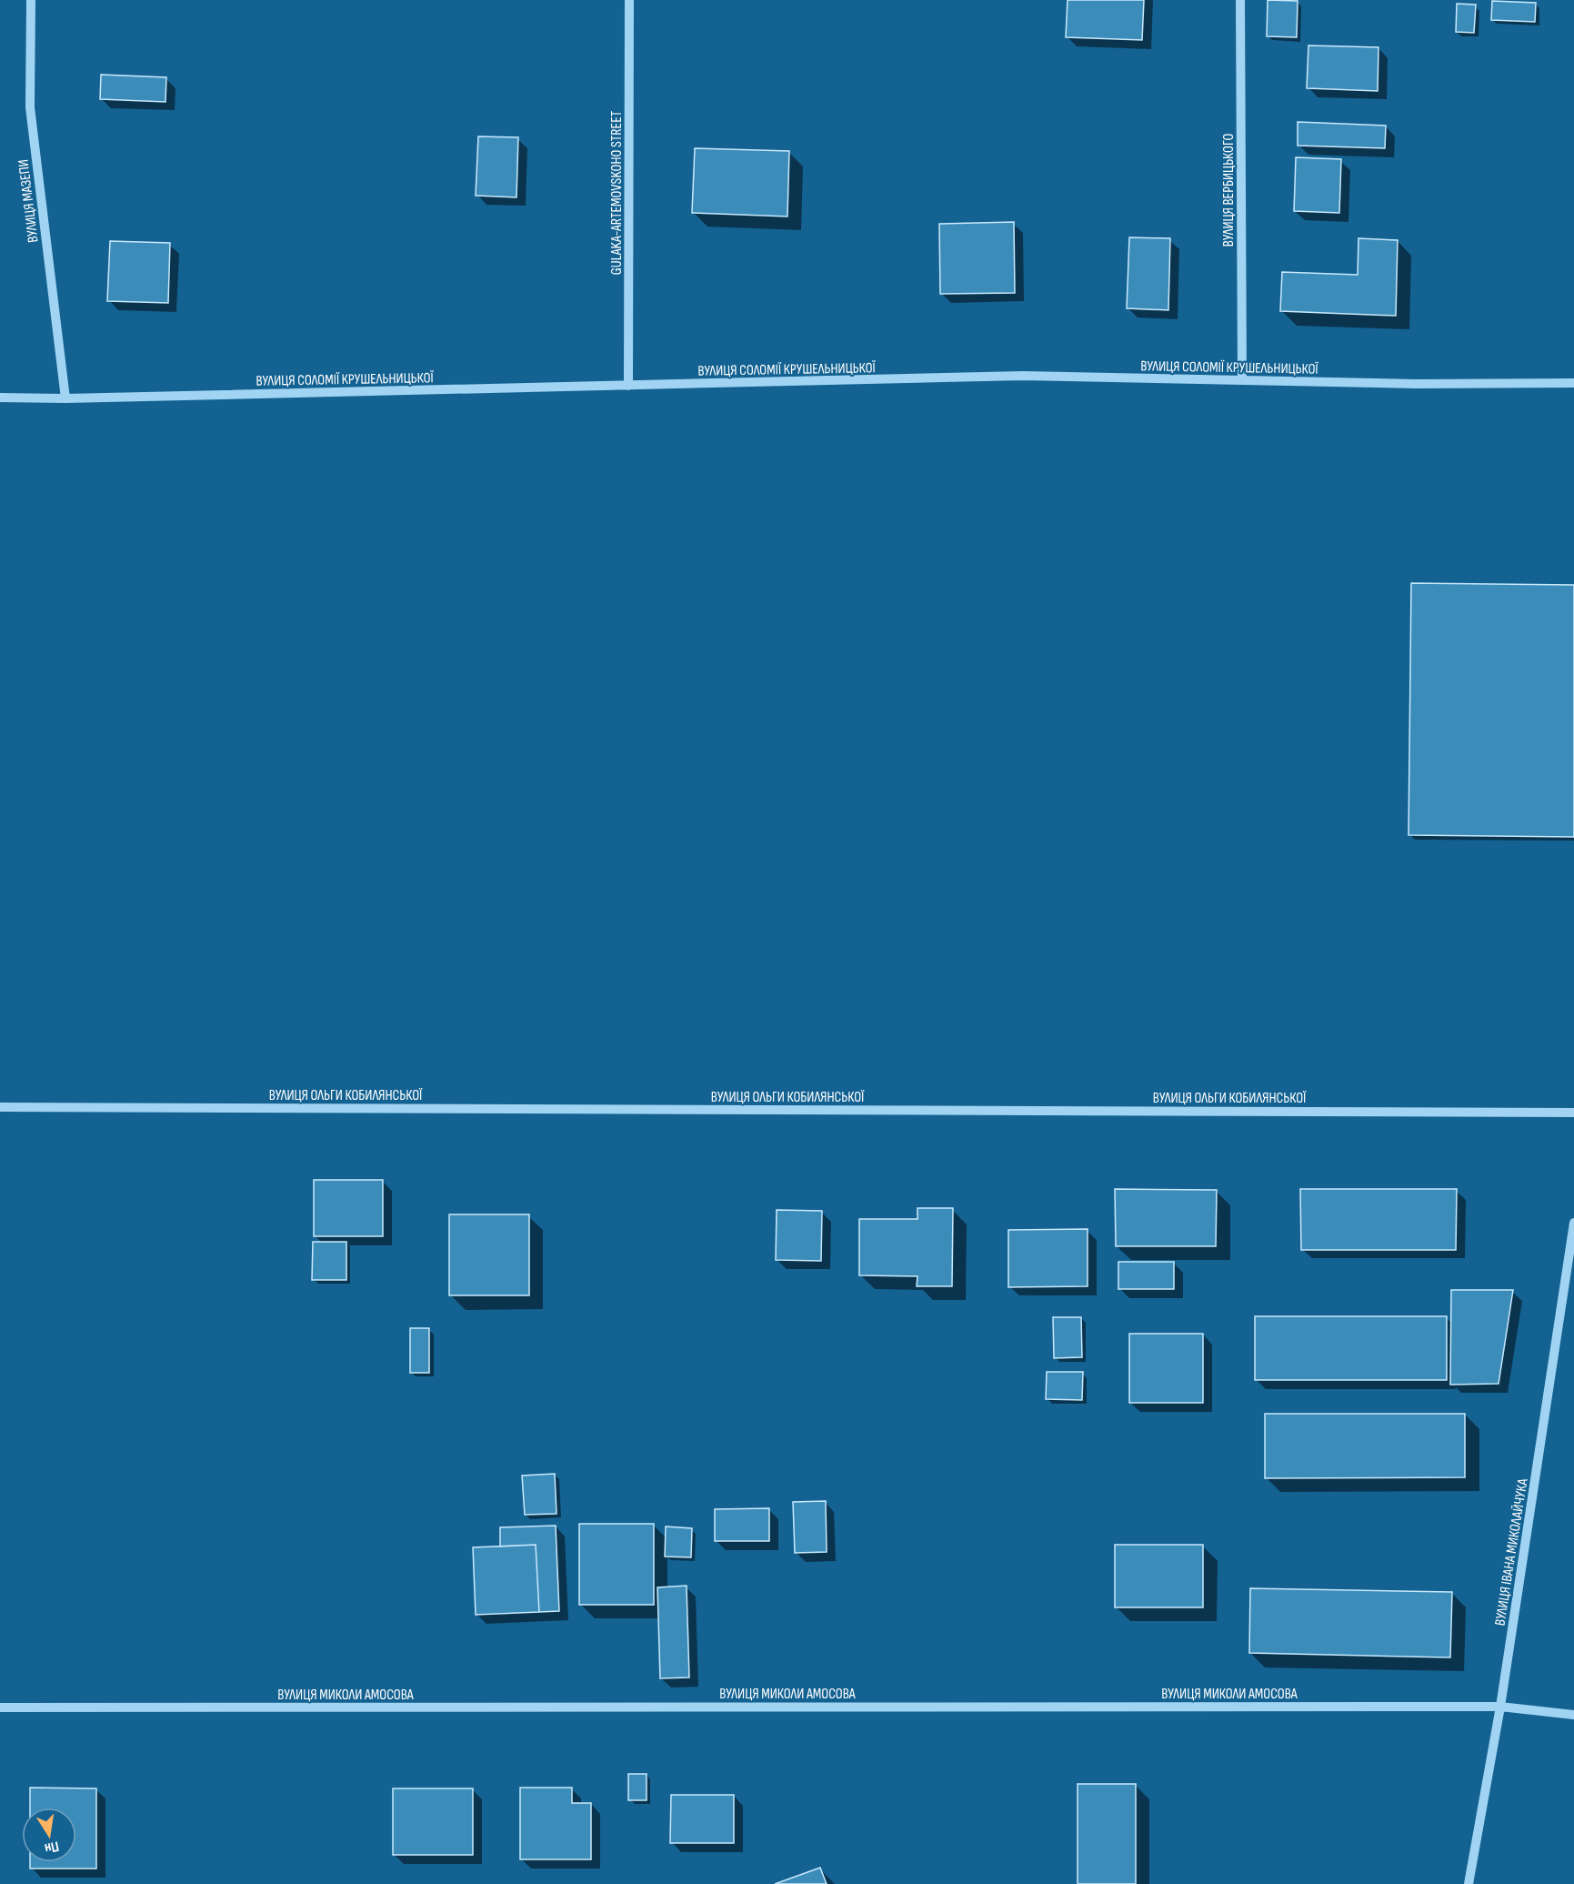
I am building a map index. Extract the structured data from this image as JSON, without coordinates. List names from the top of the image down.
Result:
{
  "streets": {
    "street": [
      "ВУЛИЦЯ ВЕРБИЦЬКОГО",
      "GULAKA-ARTEMOVSKOHO STREET",
      "ВУЛИЦЯ МАЗЕПИ",
      "ВУЛИЦЯ СОЛОМІЇ КРУШЕЛЬНИЦЬКОЇ",
      "ВУЛИЦЯ ОЛЬГИ КОБИЛЯНСЬКОЇ",
      "ВУЛИЦЯ ІВАНА МИКОЛАЙЧУКА",
      "ВУЛИЦЯ МИКОЛИ АМОСОВА"
    ]
  },
  "crossings": [
    ["ВУЛИЦЯ ВЕРБИЦЬКОГО", "ВУЛИЦЯ СОЛОМІЇ КРУШЕЛЬНИЦЬКОЇ"],
    ["GULAKA-ARTEMOVSKOHO STREET", "ВУЛИЦЯ СОЛОМІЇ КРУШЕЛЬНИЦЬКОЇ"],
    ["ВУЛИЦЯ МАЗЕПИ", "ВУЛИЦЯ СОЛОМІЇ КРУШЕЛЬНИЦЬКОЇ"],
    ["ВУЛИЦЯ ІВАНА МИКОЛАЙЧУКА", "ВУЛИЦЯ МИКОЛИ АМОСОВА"]
  ],
  "north": "bottom"
}
